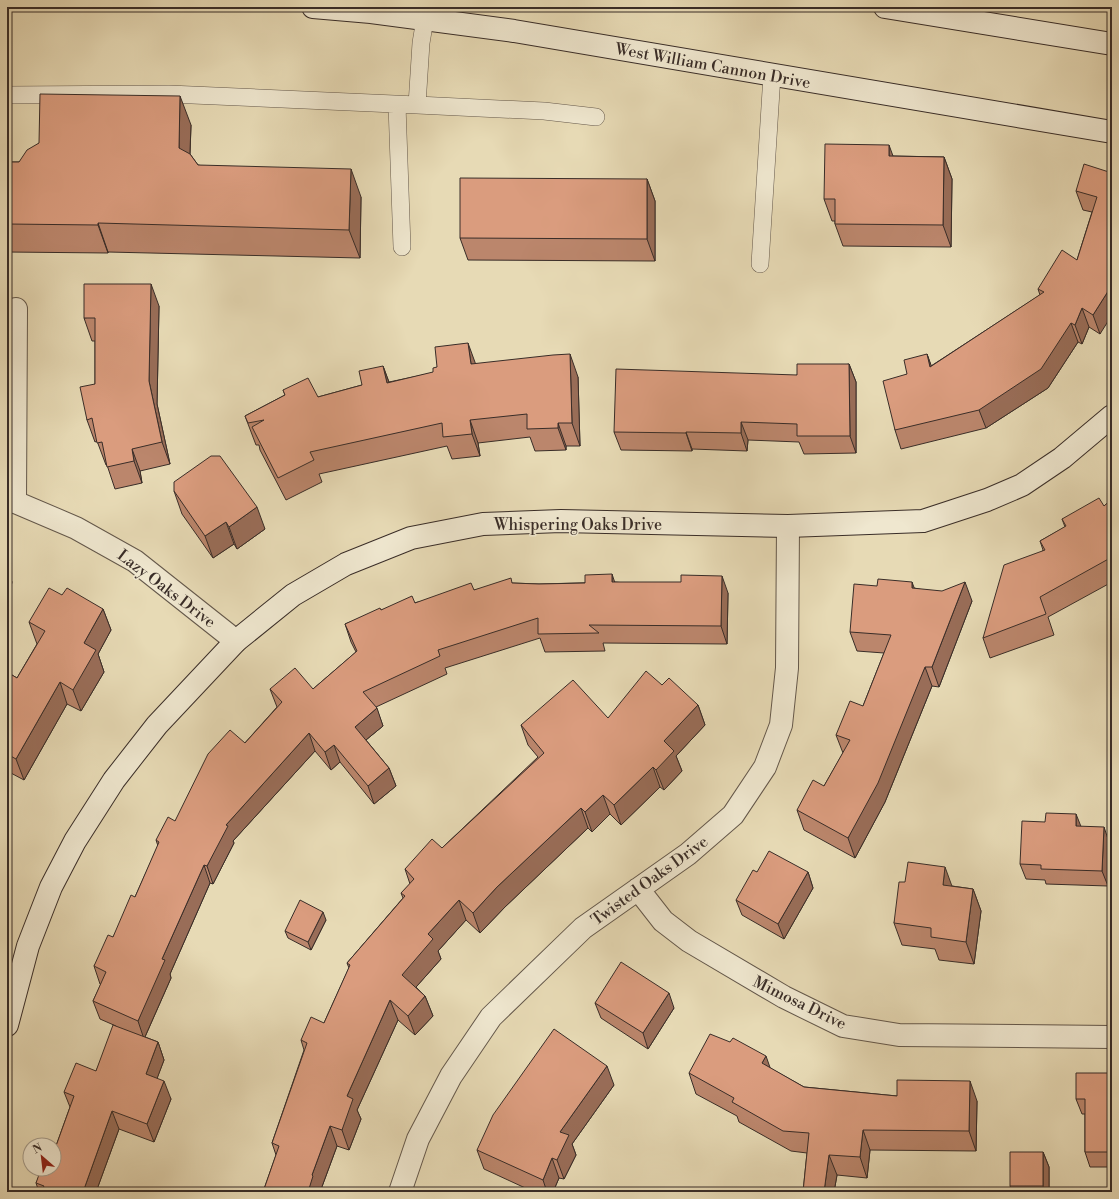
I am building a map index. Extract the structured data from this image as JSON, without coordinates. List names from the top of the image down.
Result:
{
  "streets": {
    "street": [
      "West William Cannon Drive",
      "Whispering Oaks Drive",
      "Lazy Oaks Drive",
      "Twisted Oaks Drive",
      "Mimosa Drive"
    ]
  },
  "crossings": [
    ["Whispering Oaks Drive", "Lazy Oaks Drive"],
    ["Whispering Oaks Drive", "Twisted Oaks Drive"],
    ["Twisted Oaks Drive", "Mimosa Drive"]
  ],
  "north": "top left"
}
